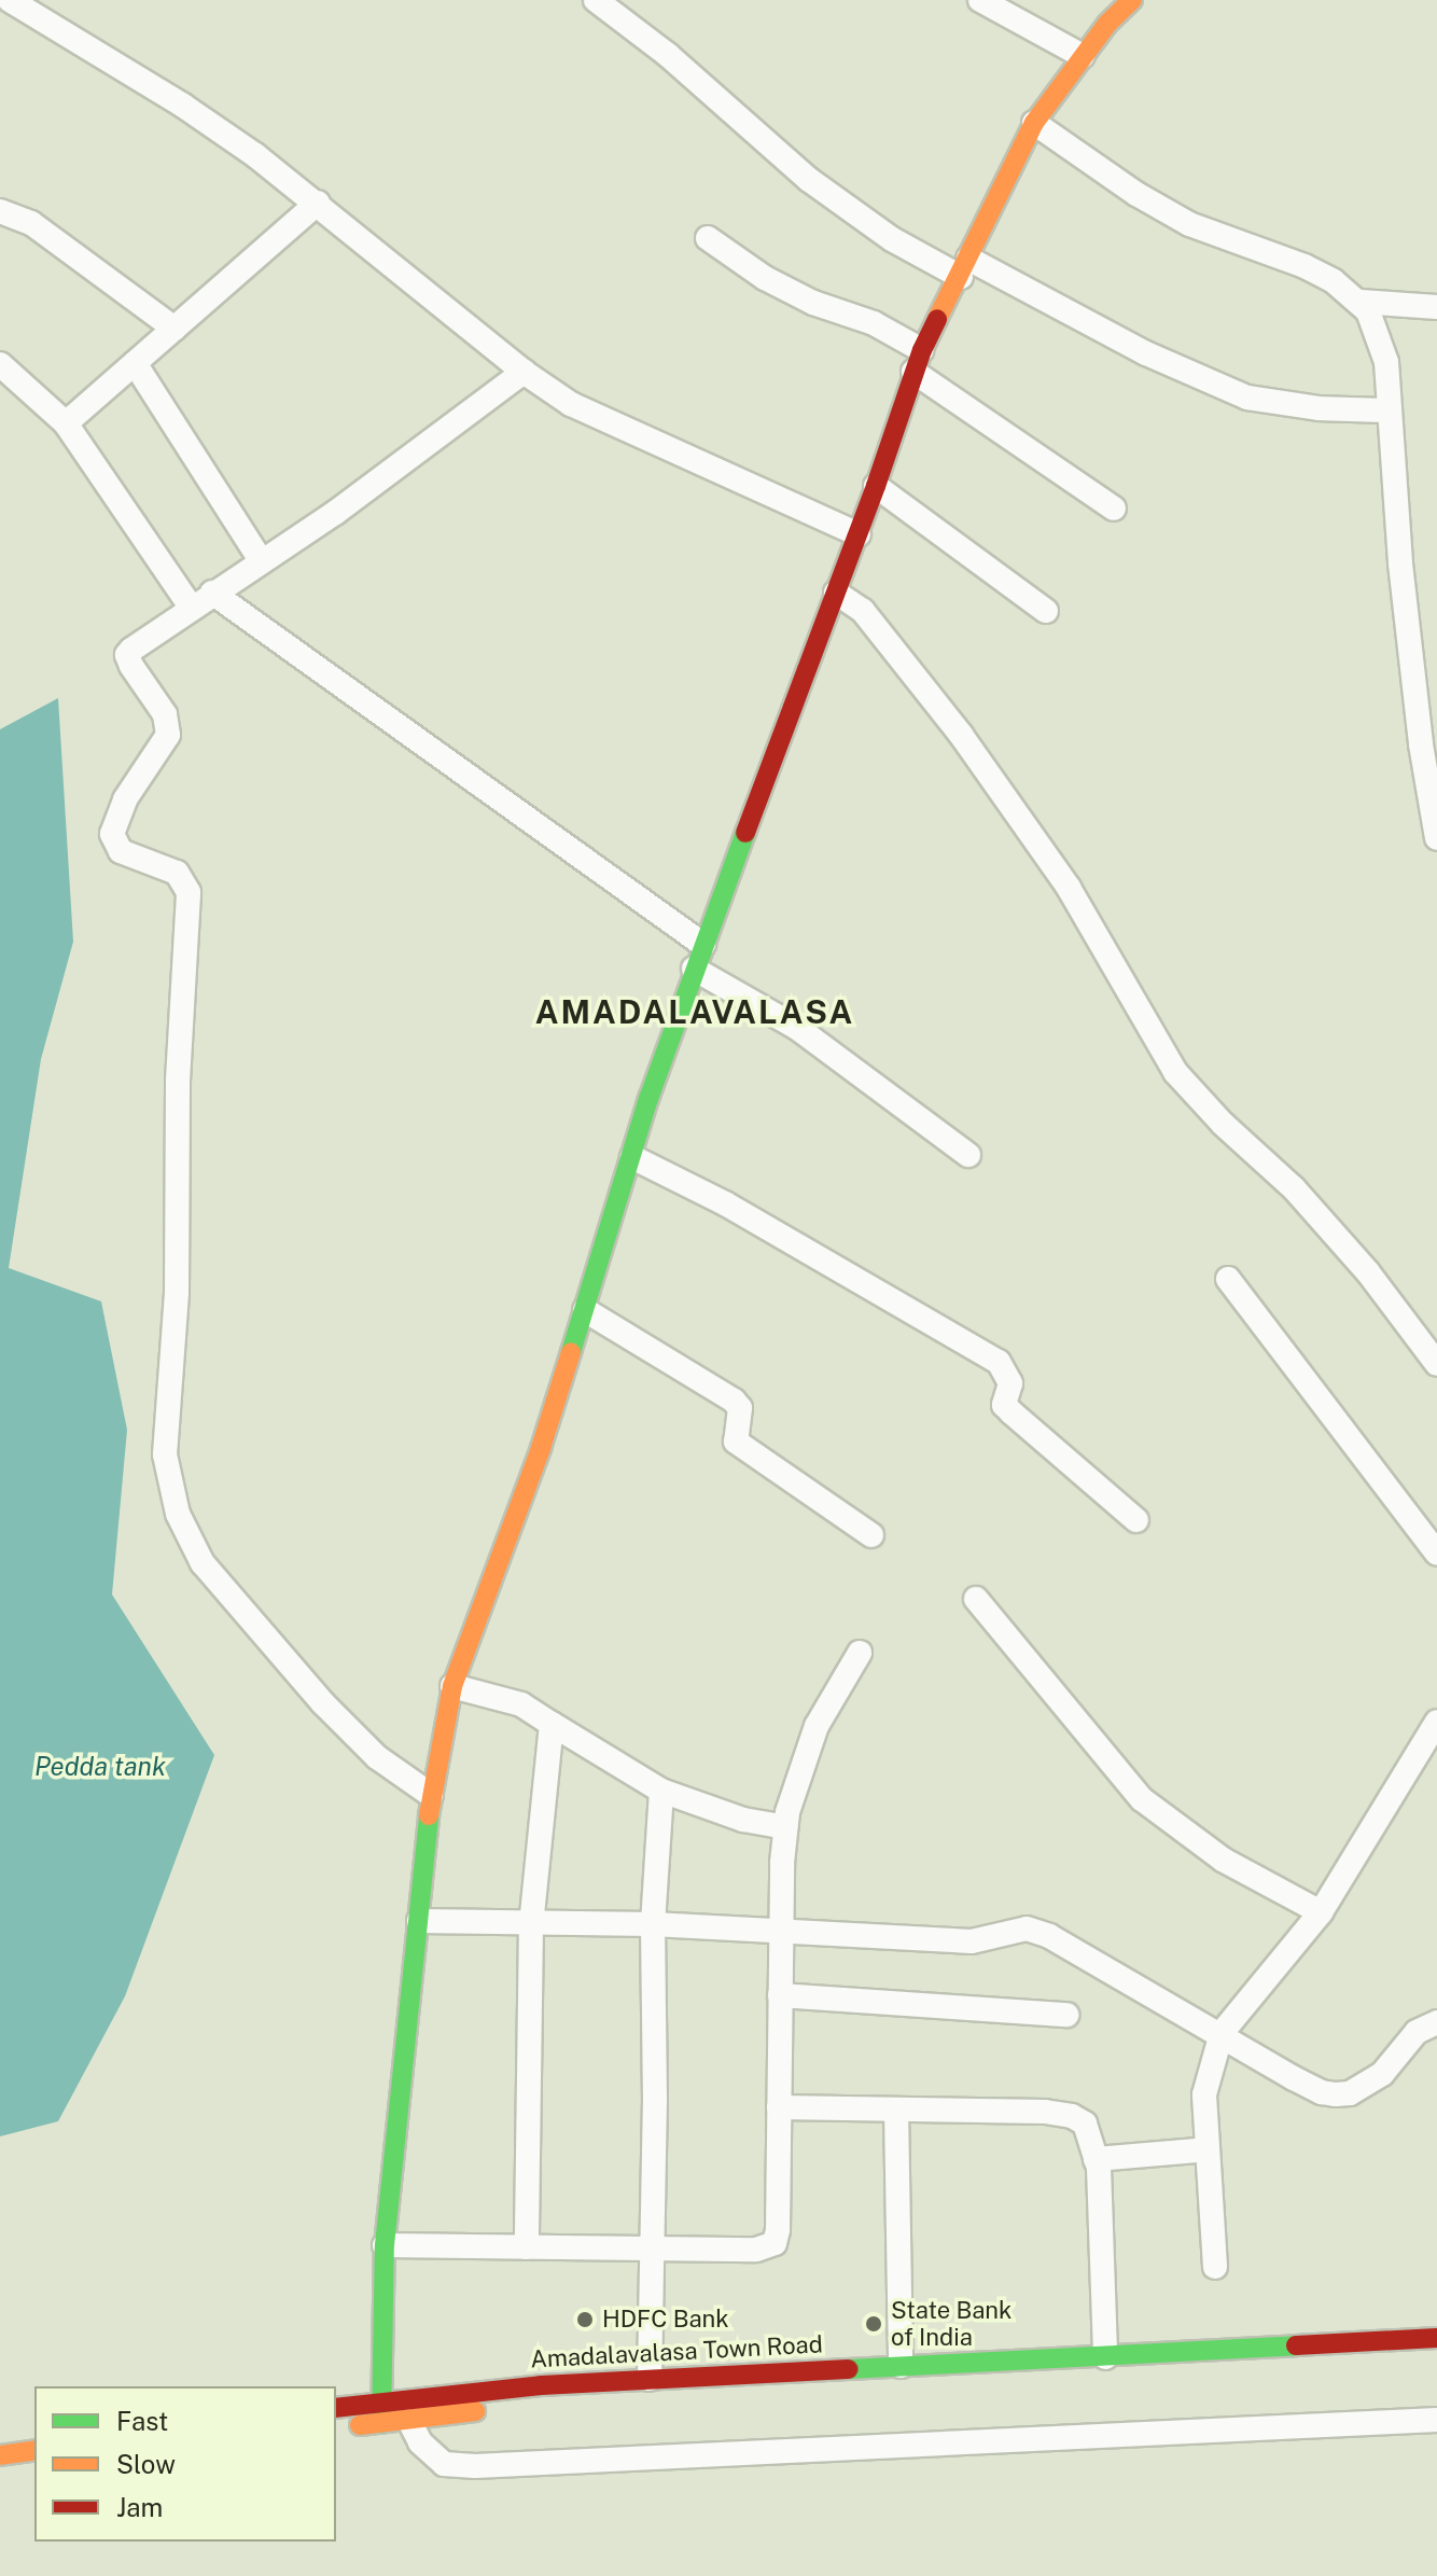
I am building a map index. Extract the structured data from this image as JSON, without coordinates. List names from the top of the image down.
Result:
{
  "streets": {
    "street": ["Amadalavalasa Town Road"]
  },
  "districts": ["AMADALAVALASA"],
  "water": ["Pedda tank"],
  "places": ["HDFC Bank", "State Bank of India"],
  "legend": ["Fast", "Slow", "Jam"]
}
